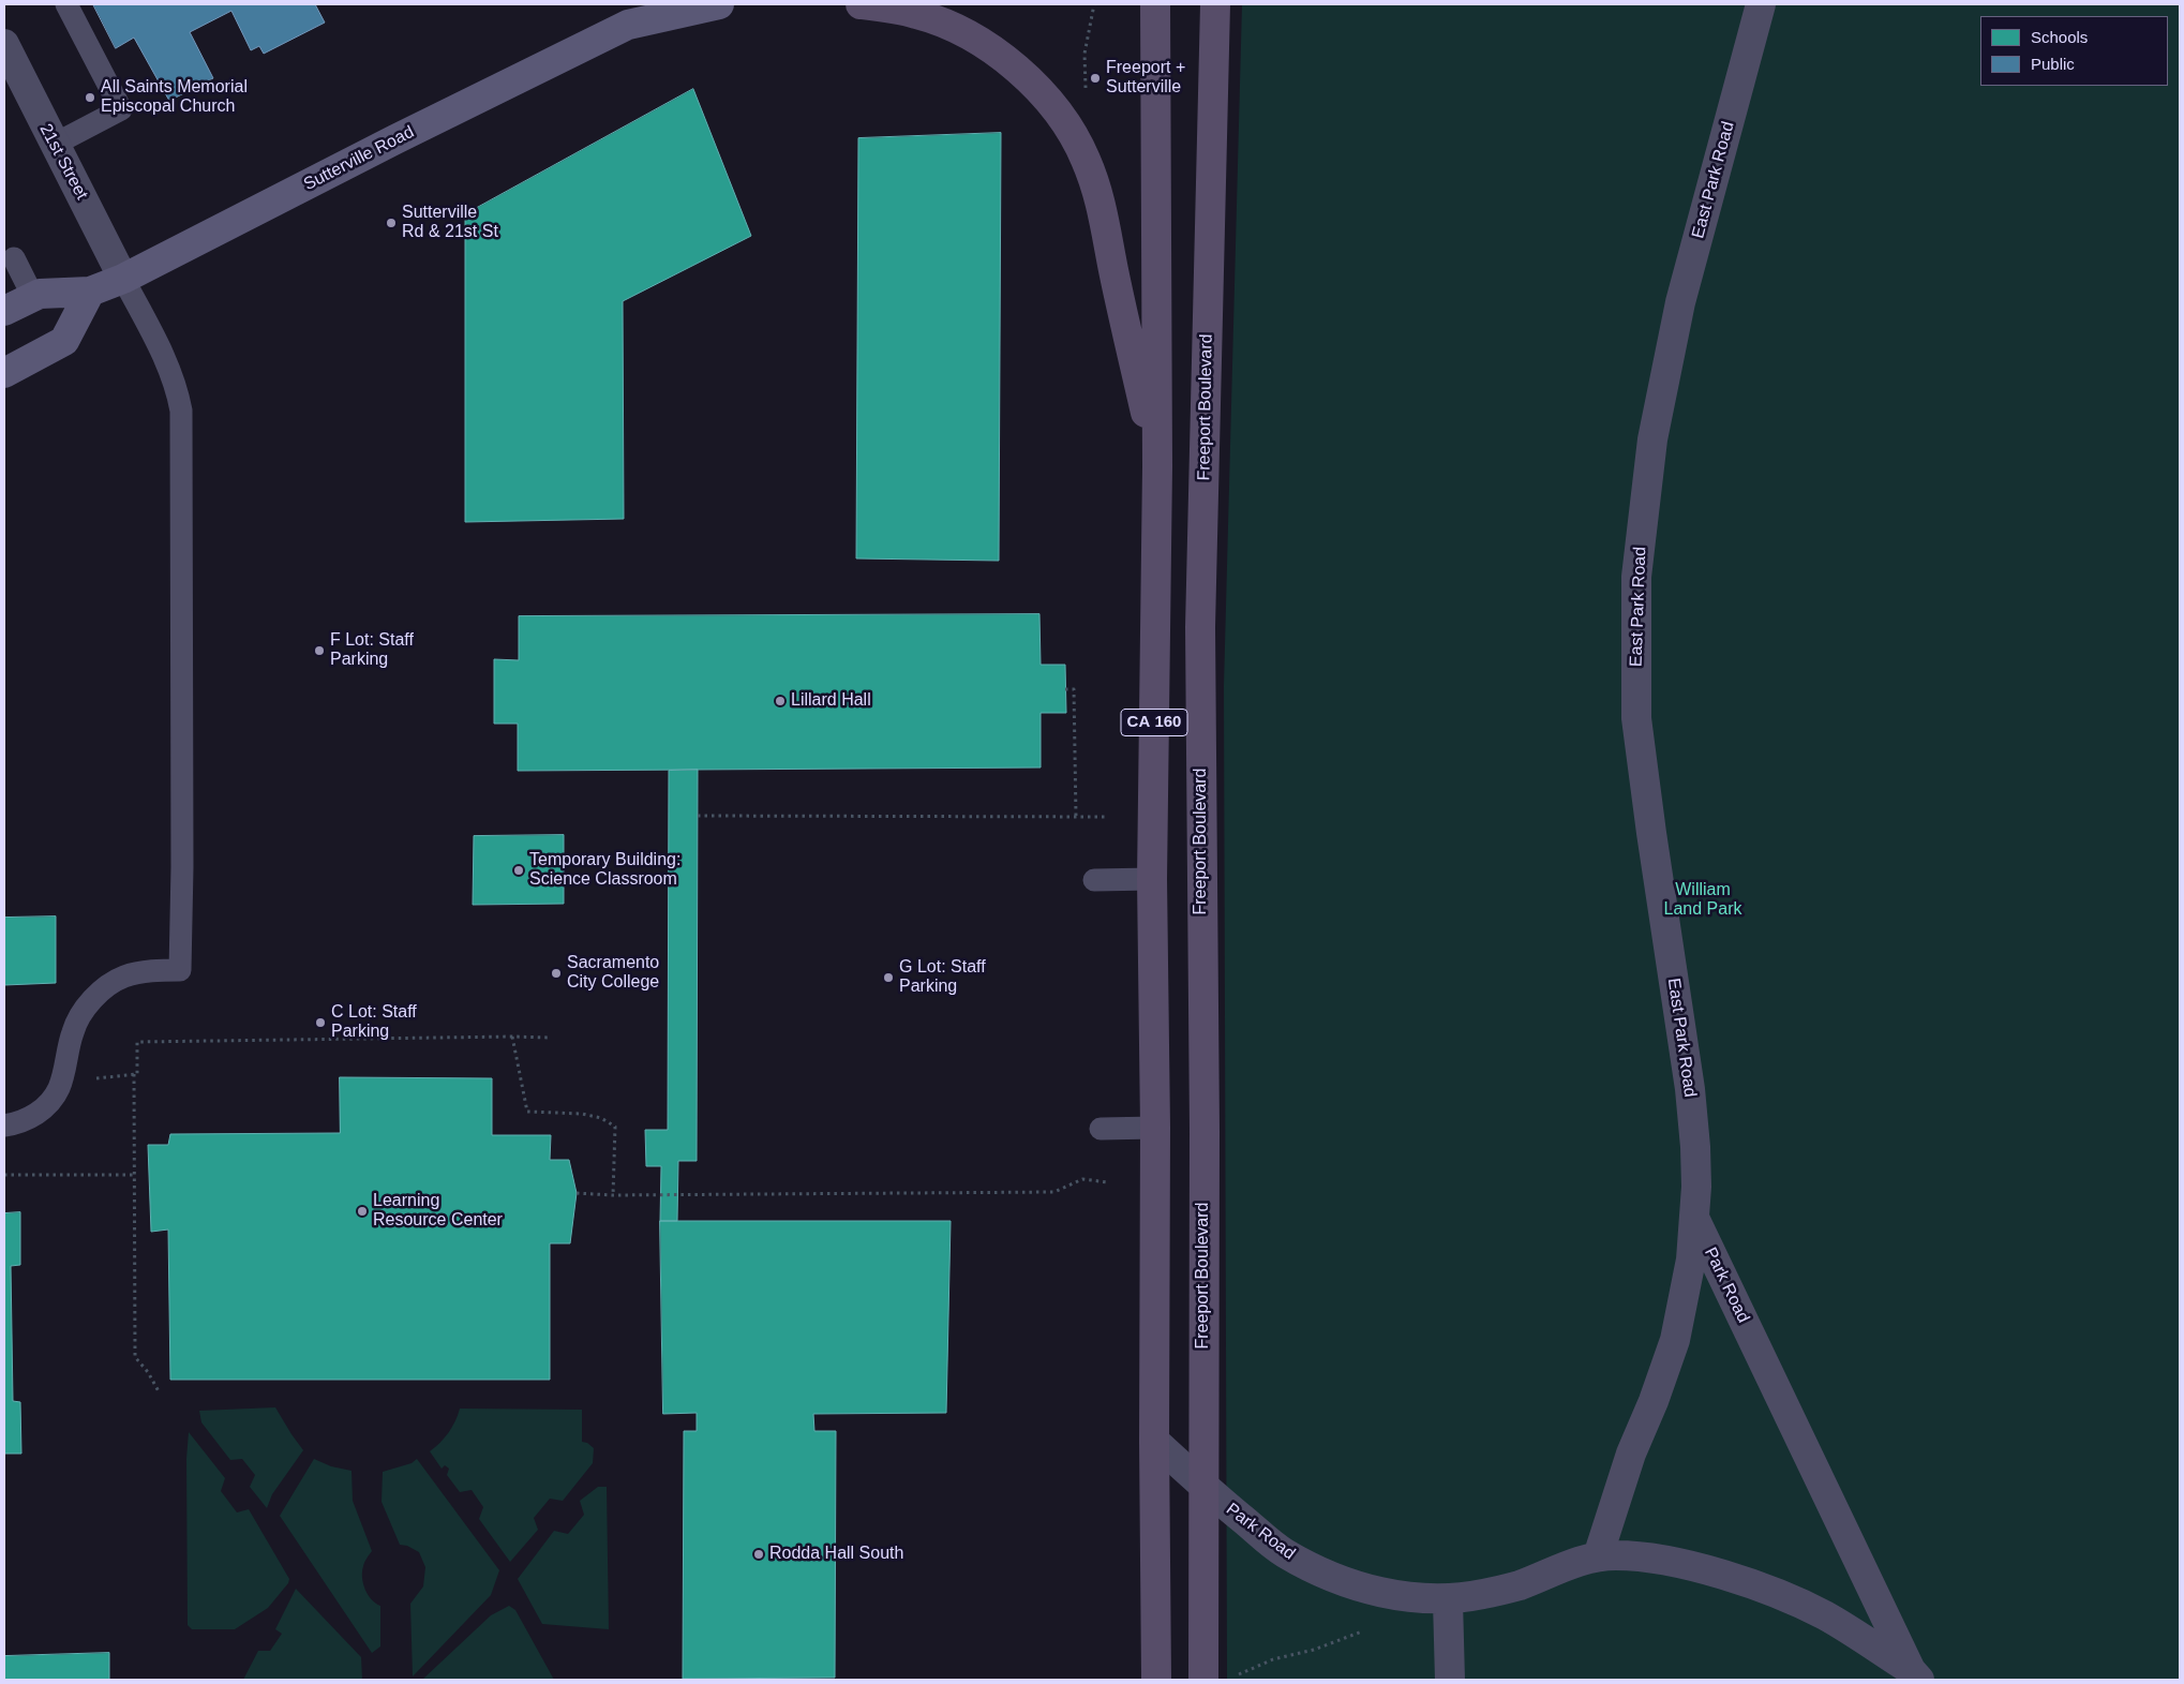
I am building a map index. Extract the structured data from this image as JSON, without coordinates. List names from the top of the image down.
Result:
{
  "streets": {
    "main road": ["Sutterville Road", "Freeport Boulevard", "CA 160"],
    "street": ["21st Street", "East Park Road", "Park Road"]
  },
  "crossings": [
    ["Sutterville Road", "21st Street"],
    ["East Park Road", "Park Road"],
    ["Freeport Boulevard", "Park Road"],
    ["CA 160", "Park Road"]
  ],
  "parks": ["William Land Park"],
  "places": [
    "Freeport + Sutterville",
    "All Saints Memorial Episcopal Church",
    "Sutterville Rd & 21st St",
    "F Lot: Staff Parking",
    "Lillard Hall",
    "Temporary Building: Science Classroom",
    "Sacramento City College",
    "G Lot: Staff Parking",
    "C Lot: Staff Parking",
    "Learning Resource Center",
    "Rodda Hall South"
  ],
  "legend": ["Schools", "Public"]
}
